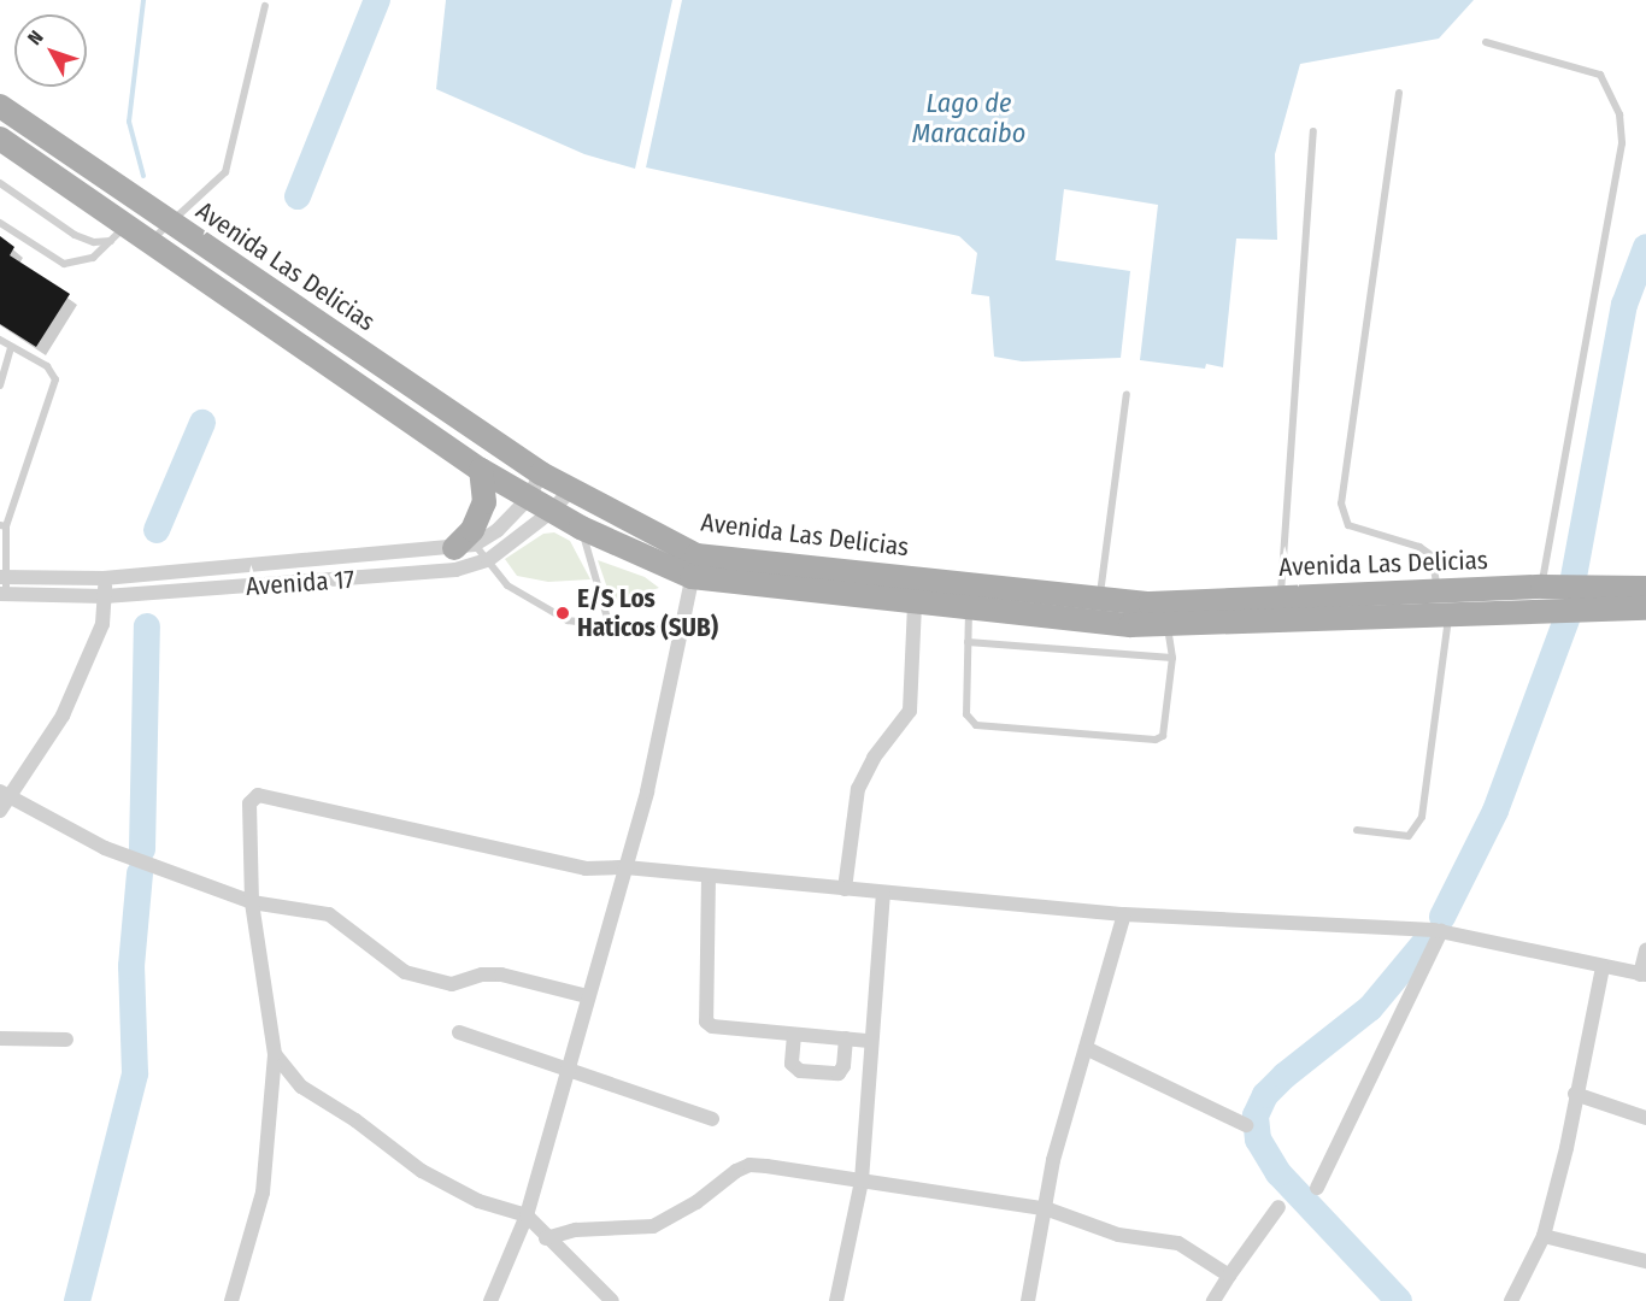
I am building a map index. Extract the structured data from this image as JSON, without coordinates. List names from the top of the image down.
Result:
{
  "streets": {
    "main road": ["Avenida Las Delicias"],
    "street": ["Avenida 17"]
  },
  "crossings": [
    ["Avenida Las Delicias", "Avenida 17"]
  ],
  "water": ["Lago de Maracaibo"],
  "places": ["E/S Los Haticos (SUB)"],
  "north": "top left"
}
